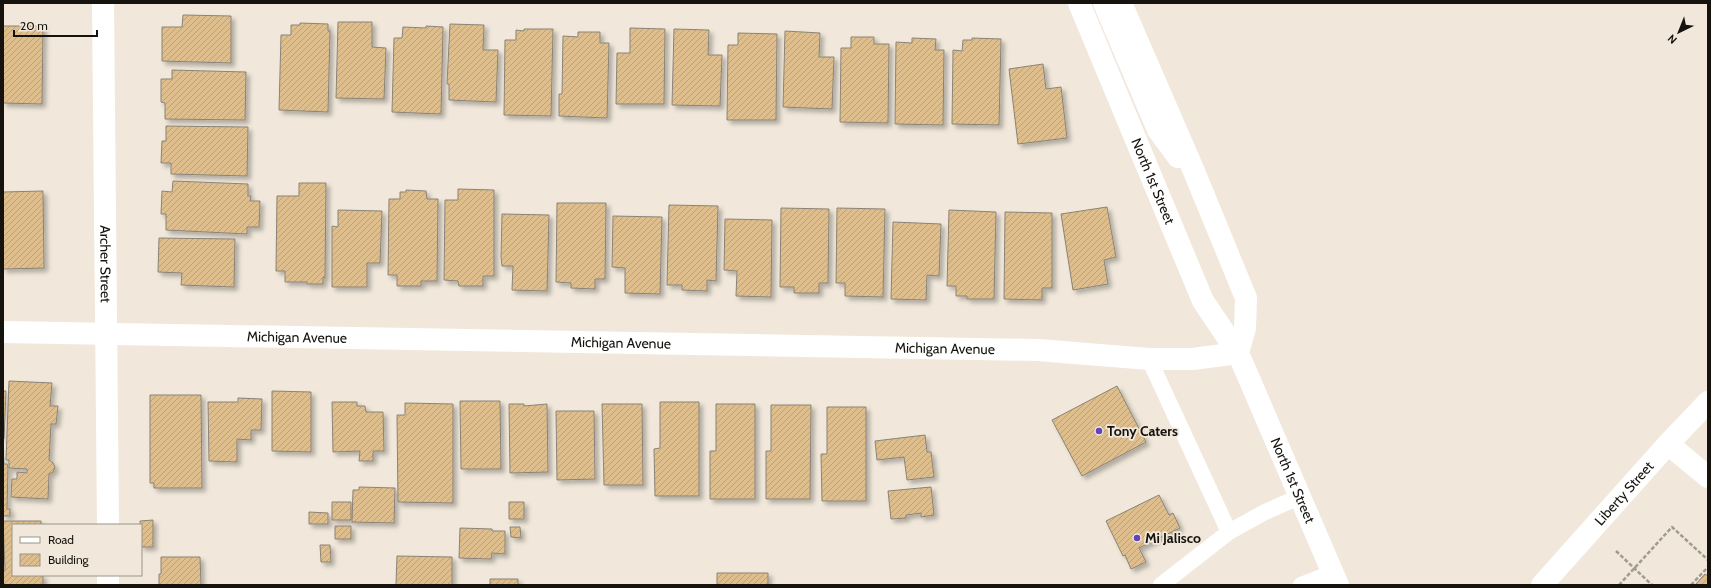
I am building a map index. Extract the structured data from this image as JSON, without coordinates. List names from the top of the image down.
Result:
{
  "streets": {
    "street": [
      "North 1st Street",
      "Archer Street",
      "Michigan Avenue",
      "Liberty Street"
    ]
  },
  "crossings": [
    ["North 1st Street", "Michigan Avenue"],
    ["Archer Street", "Michigan Avenue"]
  ],
  "places": ["Tony Caters", "Mi Jalisco"],
  "legend": ["Road", "Building"],
  "scale_bar": "20 m",
  "north": "bottom left"
}
